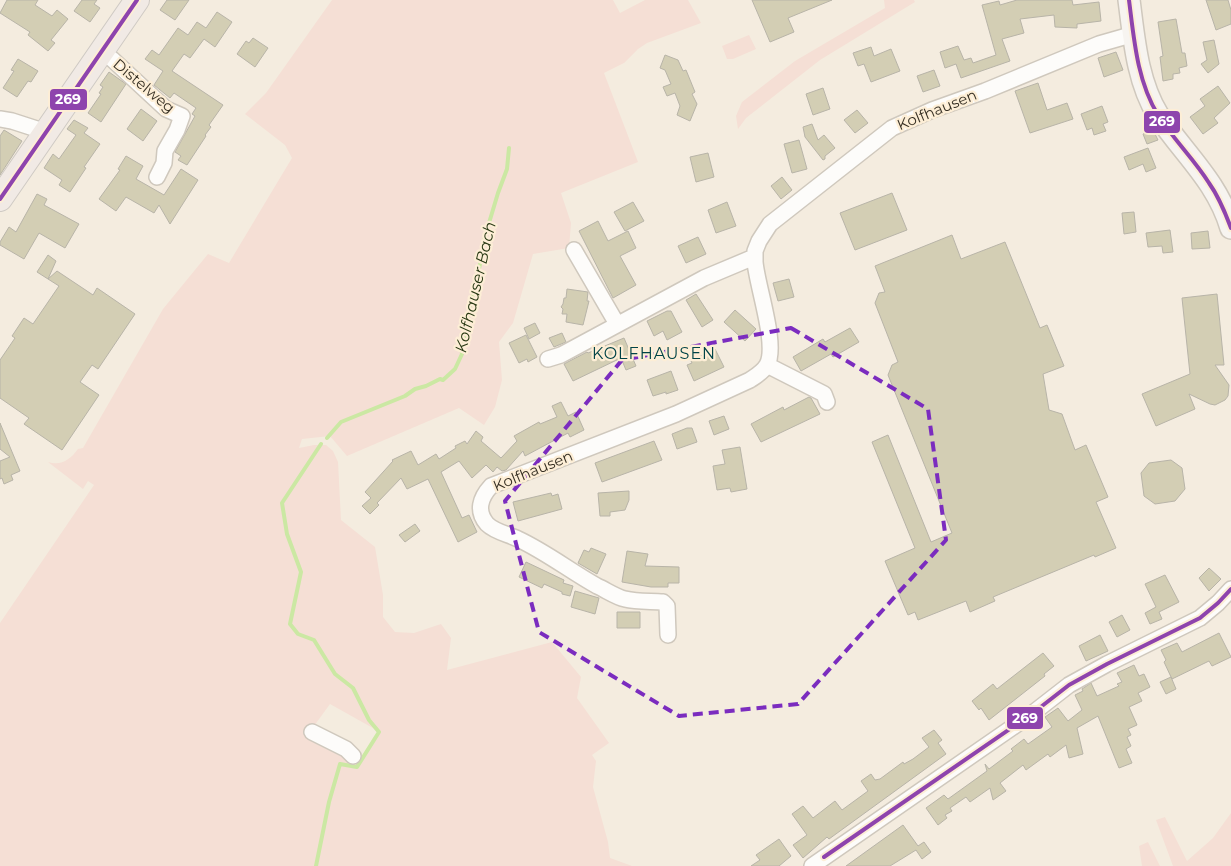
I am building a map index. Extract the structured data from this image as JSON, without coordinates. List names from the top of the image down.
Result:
{
  "streets": {
    "street": ["Distelweg", "Kolfhausen"]
  },
  "districts": ["KOLFHAUSEN"],
  "water": ["Kolfhauser Bach"],
  "lines": ["transit line 269"]
}
